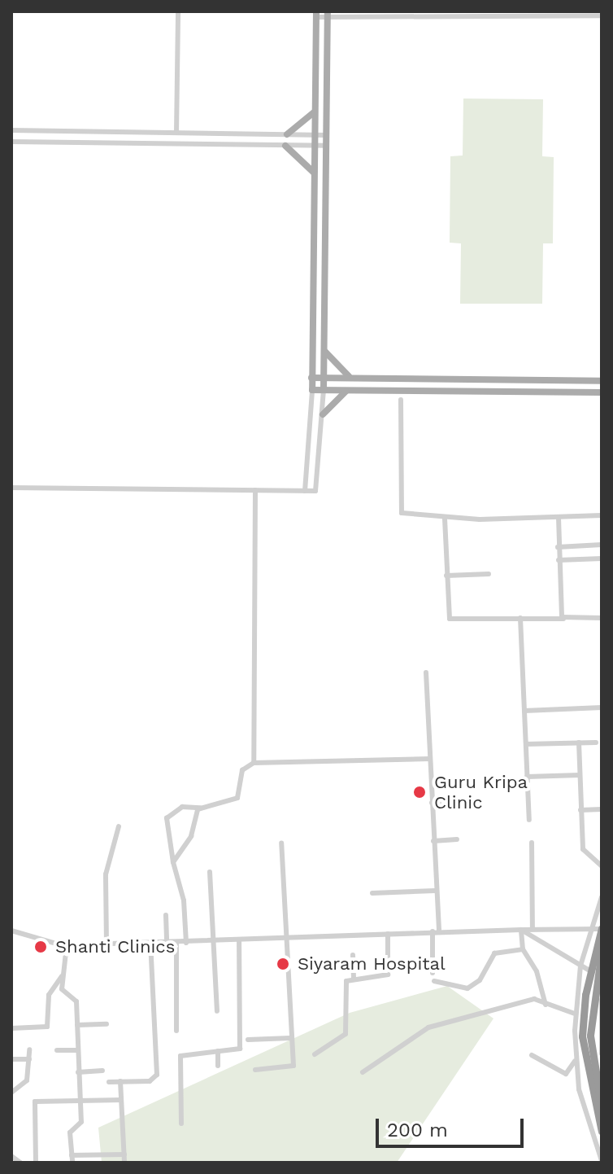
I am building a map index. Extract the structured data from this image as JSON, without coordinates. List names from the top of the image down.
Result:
{
  "places": ["Guru Kripa Clinic", "Shanti Clinics", "Siyaram Hospital"],
  "scale_bar": "200 m"
}
